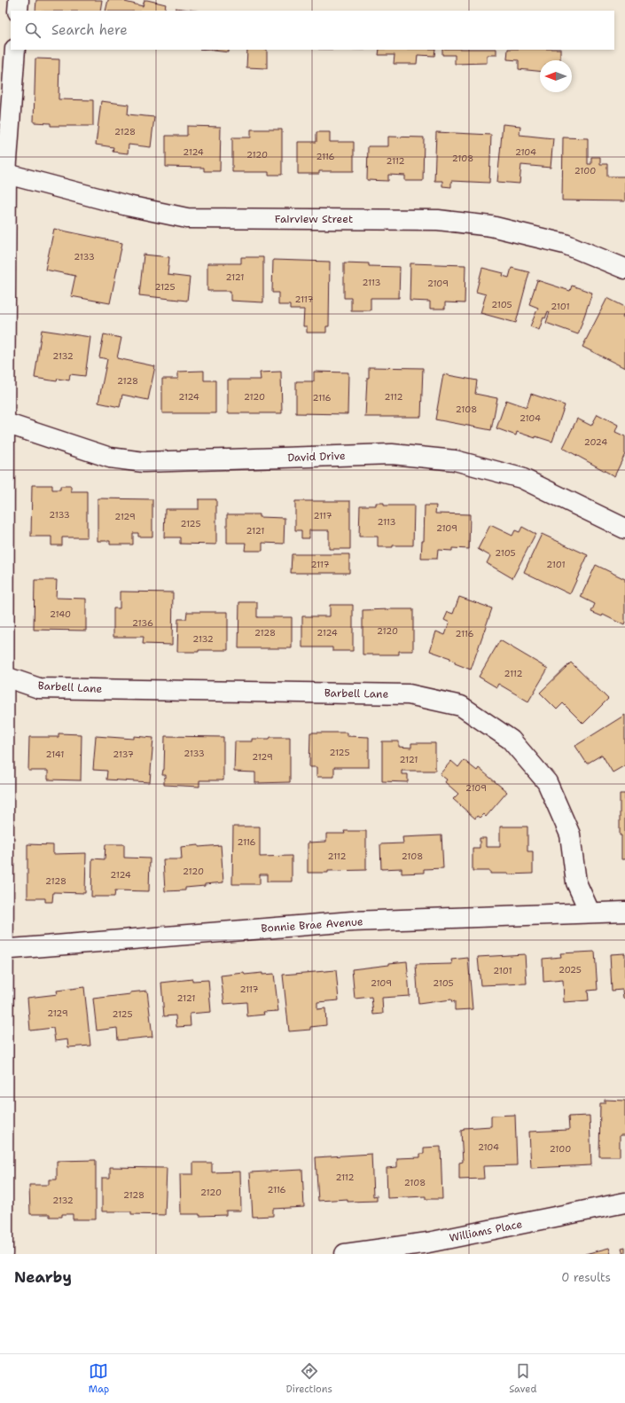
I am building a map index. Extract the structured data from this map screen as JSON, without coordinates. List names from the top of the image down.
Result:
{
  "streets": {
    "street": [
      "Fairview Street",
      "David Drive",
      "Barbell Lane",
      "Bonnie Brae Avenue",
      "Williams Place"
    ]
  },
  "crossings": [
    ["Barbell Lane", "Bonnie Brae Avenue"]
  ],
  "house_numbers": [
    "2128",
    "2124",
    "2104",
    "2120",
    "2116",
    "2108",
    "2112",
    "2100",
    "2133",
    "2121",
    "2113",
    "2109",
    "2125",
    "2117",
    "2105",
    "2101",
    "2132",
    "2128",
    "2124",
    "2120",
    "2112",
    "2116",
    "2108",
    "2104",
    "2024",
    "2133",
    "2117",
    "2129",
    "2113",
    "2125",
    "2109",
    "2121",
    "2105",
    "2117",
    "2101",
    "2140",
    "2136",
    "2120",
    "2128",
    "2124",
    "2116",
    "2132",
    "2112",
    "2125",
    "2133",
    "2141",
    "2137",
    "2129",
    "2121",
    "2109",
    "2116",
    "2112",
    "2108",
    "2120",
    "2124",
    "2128",
    "2025",
    "2101",
    "2109",
    "2105",
    "2117",
    "2121",
    "2129",
    "2125",
    "2104",
    "2100",
    "2112",
    "2108",
    "2116",
    "2120",
    "2128",
    "2132"
  ],
  "north": "left",
  "page": {
    "search": "Search here",
    "heading": ["Nearby", "0 results"],
    "nav": ["Map", "Directions", "Saved"]
  }
}
